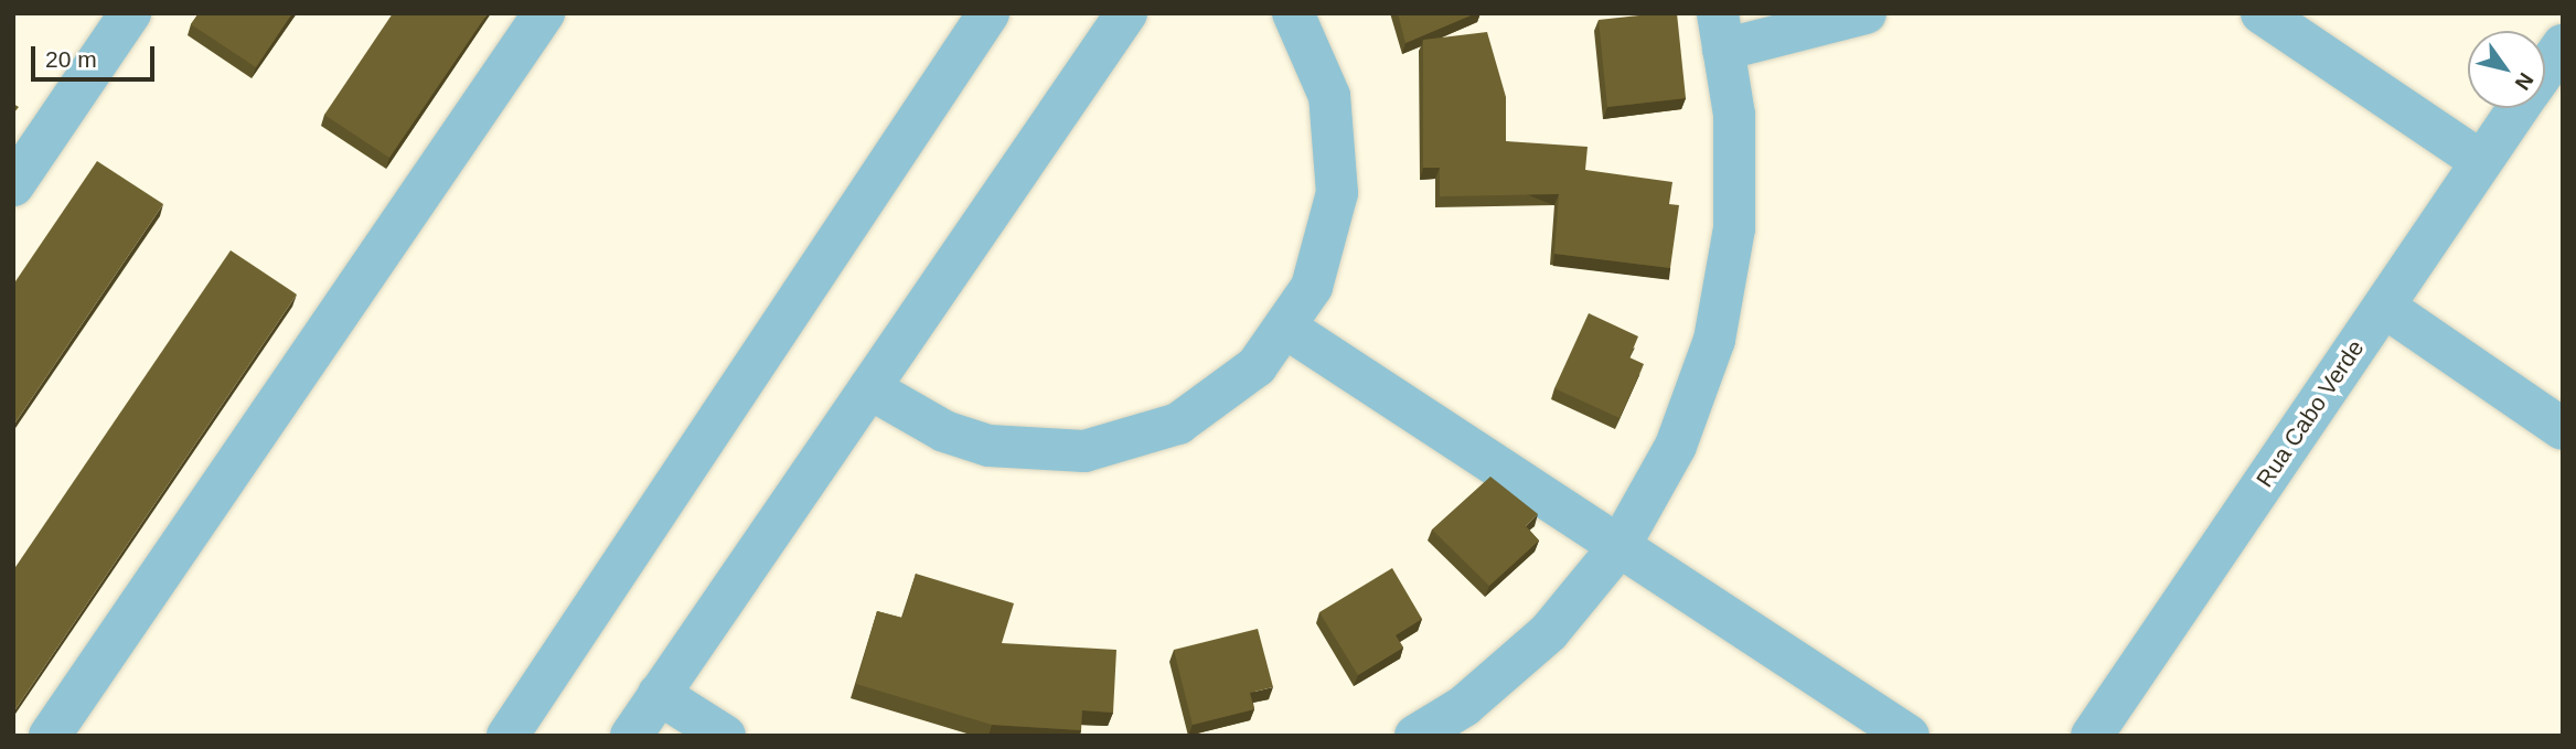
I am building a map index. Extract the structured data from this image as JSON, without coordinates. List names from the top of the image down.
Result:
{
  "streets": {
    "street": ["Rua Cabo Verde"]
  },
  "scale_bar": "20 m",
  "north": "bottom right"
}
